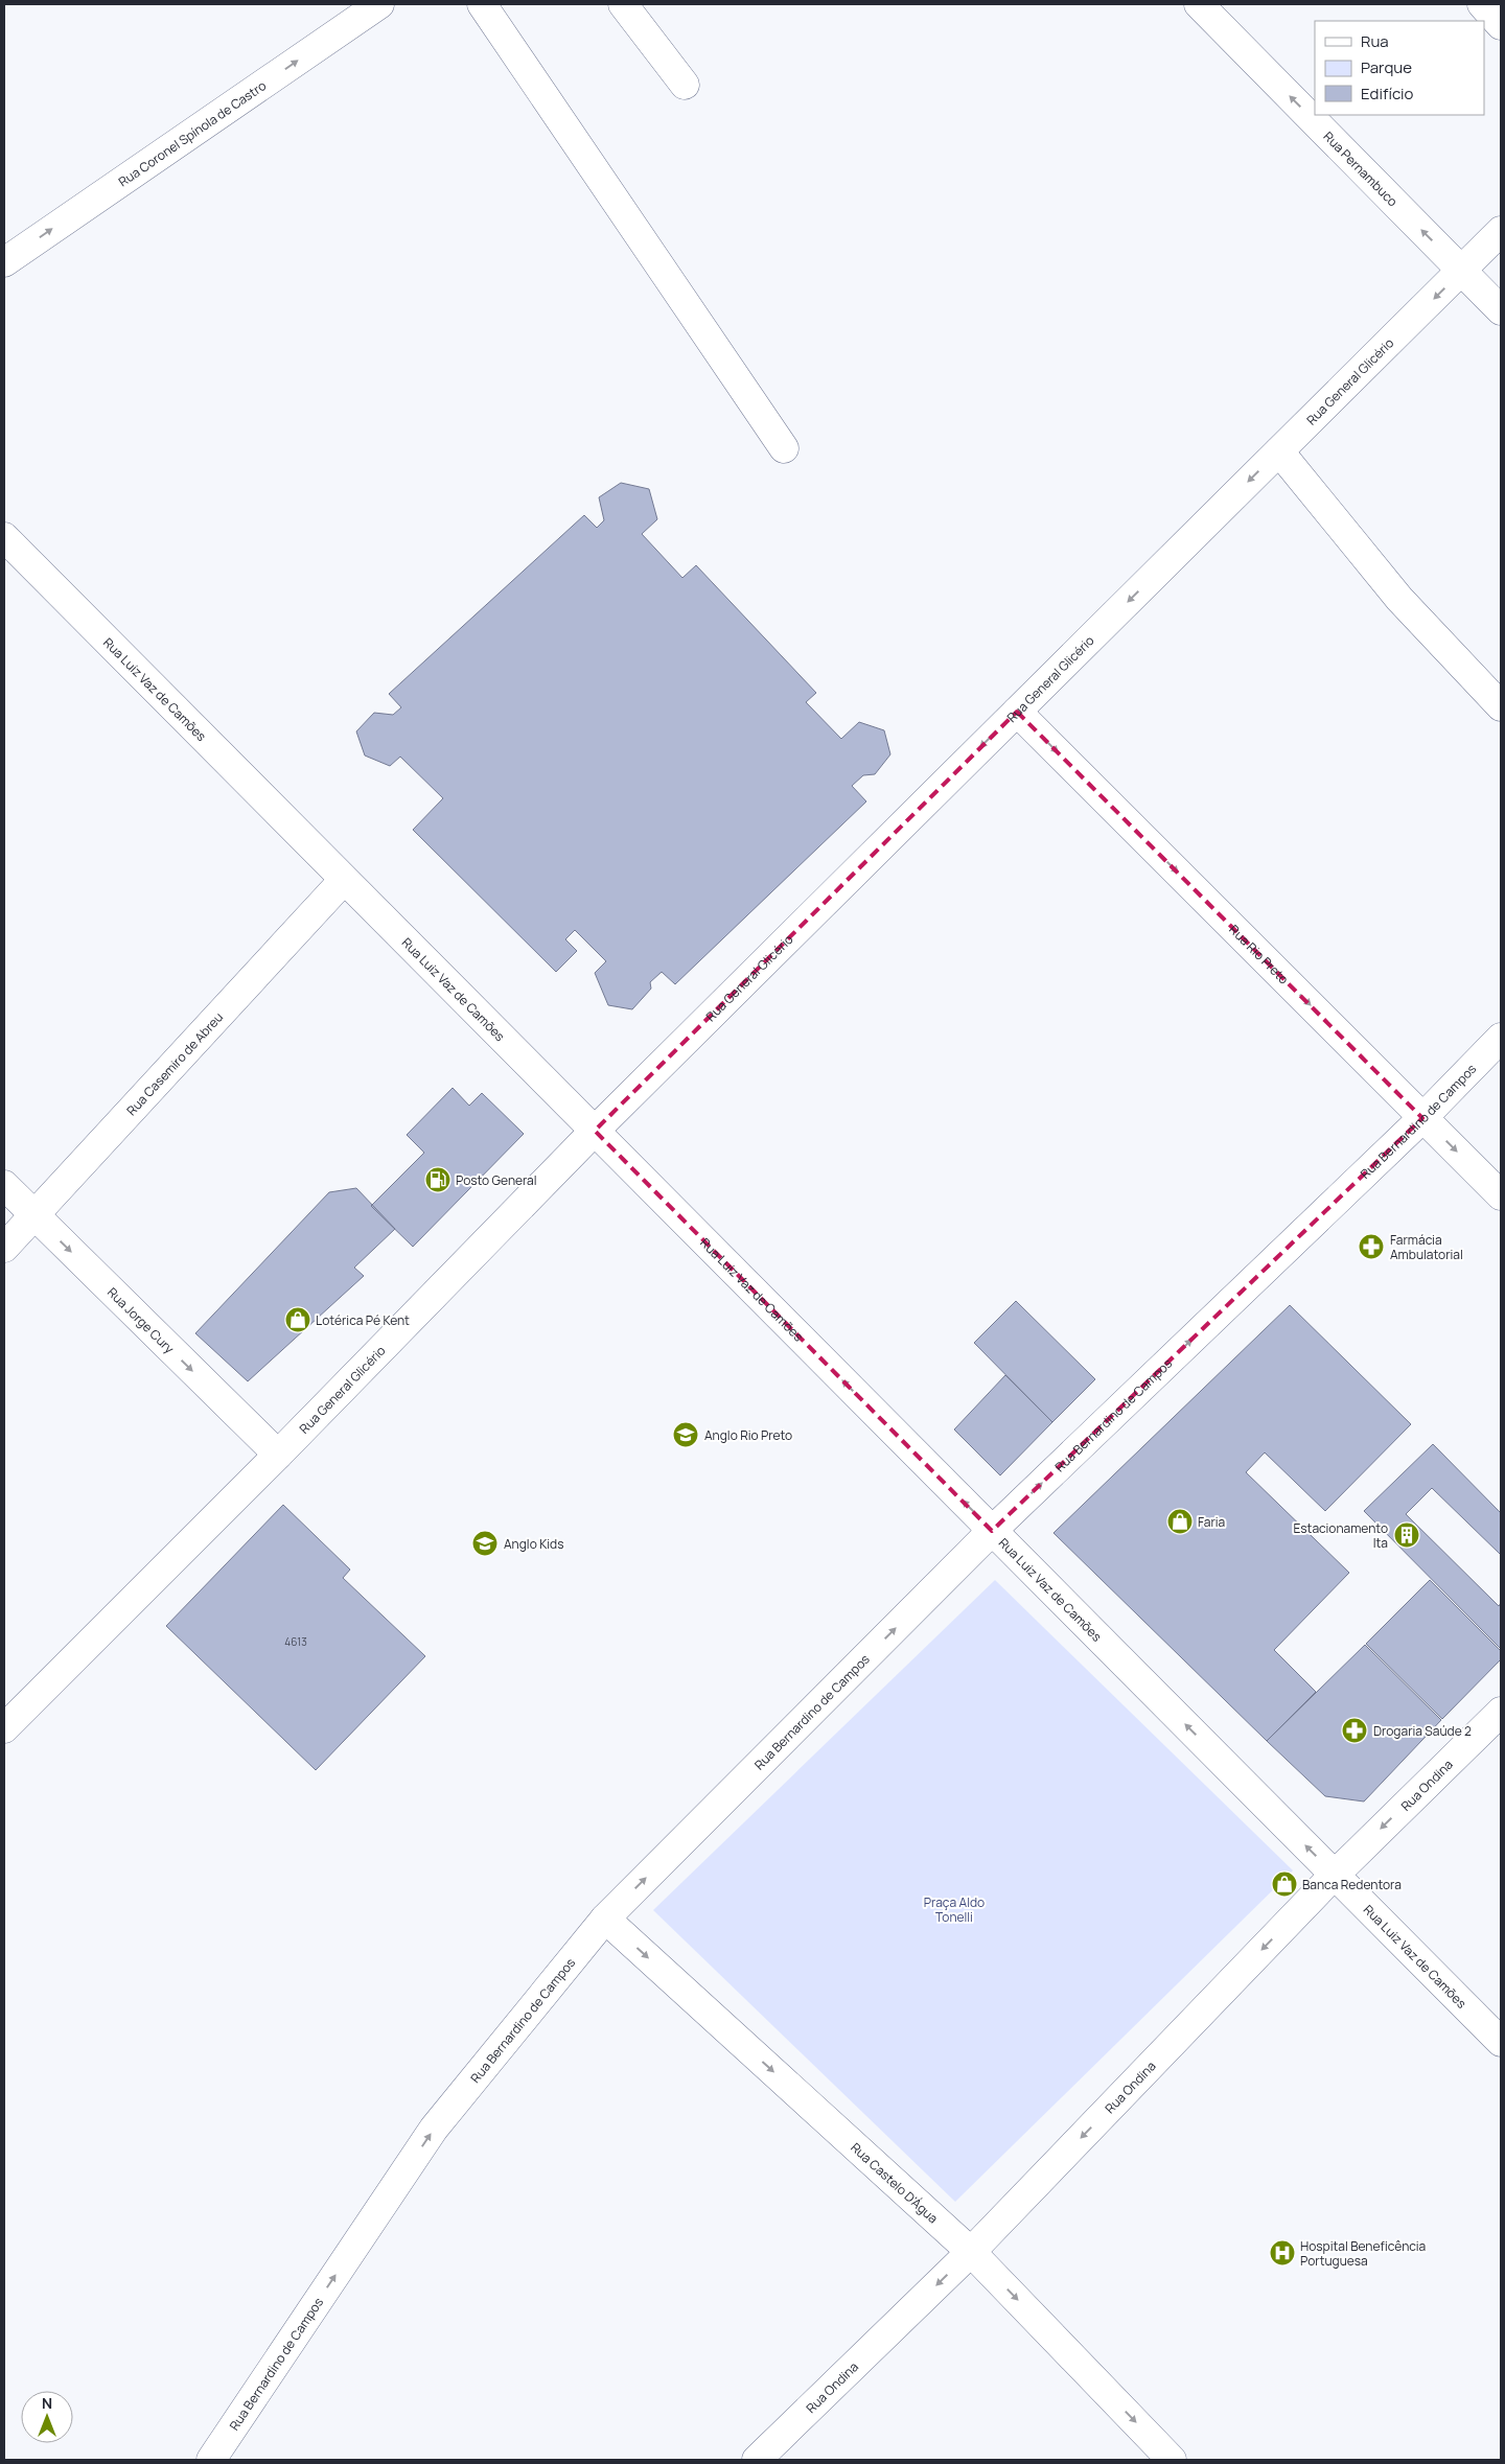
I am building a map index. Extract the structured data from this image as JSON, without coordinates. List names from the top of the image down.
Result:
{
  "streets": {
    "street": [
      "Rua Coronel Spínola de Castro",
      "Rua Pernambuco",
      "Rua General Glicério",
      "Rua Luiz Vaz de Camões",
      "Rua Rio Preto",
      "Rua Casemiro de Abreu",
      "Rua Bernardino de Campos",
      "Rua Jorge Cury",
      "Rua Ondina",
      "Rua Castelo D'Água"
    ]
  },
  "crossings": [
    ["Rua Pernambuco", "Rua General Glicério"],
    ["Rua General Glicério", "Rua Luiz Vaz de Camões"],
    ["Rua General Glicério", "Rua Rio Preto"],
    ["Rua General Glicério", "Rua Jorge Cury"],
    ["Rua Luiz Vaz de Camões", "Rua Casemiro de Abreu"],
    ["Rua Luiz Vaz de Camões", "Rua Bernardino de Campos"],
    ["Rua Luiz Vaz de Camões", "Rua Ondina"],
    ["Rua Rio Preto", "Rua Bernardino de Campos"],
    ["Rua Casemiro de Abreu", "Rua Jorge Cury"],
    ["Rua Bernardino de Campos", "Rua Castelo D'Água"],
    ["Rua Ondina", "Rua Castelo D'Água"]
  ],
  "one_way": [
    "Rua Coronel Spínola de Castro",
    "Rua Pernambuco",
    "Rua General Glicério",
    "Rua Luiz Vaz de Camões",
    "Rua Rio Preto",
    "Rua Bernardino de Campos",
    "Rua Jorge Cury",
    "Rua Ondina",
    "Rua Castelo D'Água"
  ],
  "parks": ["Praça Aldo Tonelli"],
  "places": {
    "fuel station": ["Posto General"],
    "pharmacy": ["Farmácia Ambulatorial", "Drogaria Saúde 2"],
    "shop": ["Lotérica Pé Kent", "Faria", "Banca Redentora"],
    "school or university": ["Anglo Rio Preto", "Anglo Kids"],
    "building": ["Estacionamento Ita"],
    "hospital": ["Hospital Beneficência Portuguesa"]
  },
  "house_numbers": ["4613"],
  "legend": ["Rua", "Parque", "Edifício"],
  "north": "top"
}
